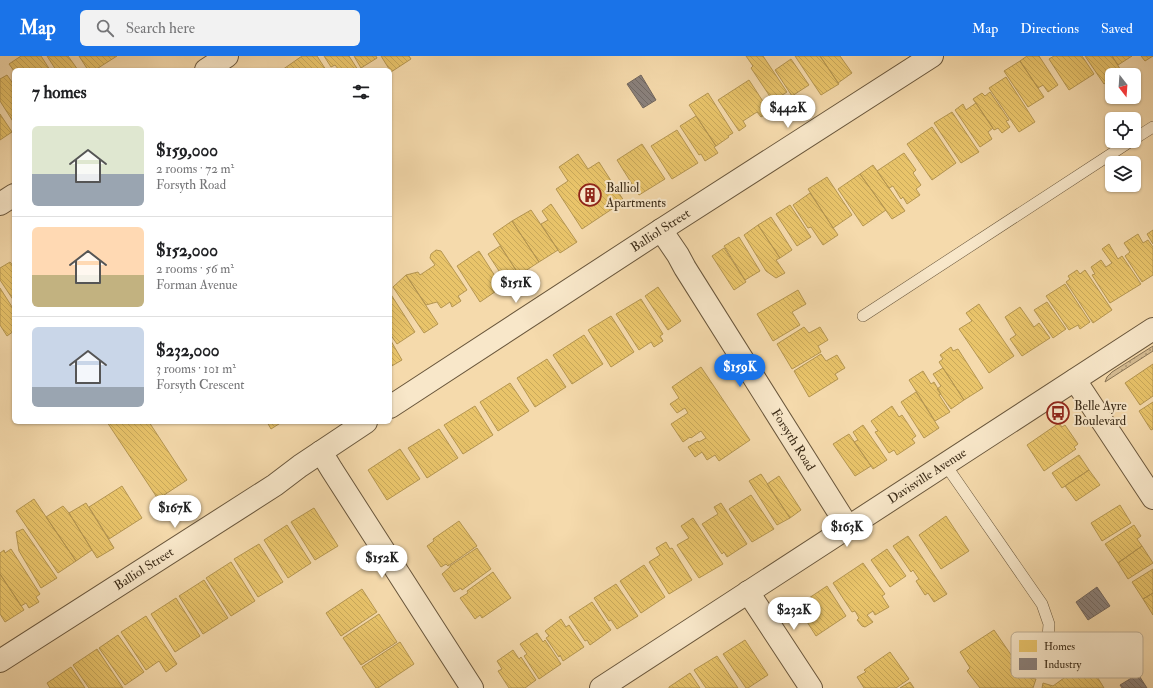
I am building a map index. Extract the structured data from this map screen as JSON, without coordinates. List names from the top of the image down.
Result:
{
  "streets": {
    "street": ["Balliol Street", "Forsyth Road", "Davisville Avenue"]
  },
  "crossings": [
    ["Balliol Street", "Forsyth Road"],
    ["Forsyth Road", "Davisville Avenue"]
  ],
  "places": {
    "building": ["Balliol Apartments"],
    "bus stop": ["Belle Ayre Boulevard"]
  },
  "legend": ["Homes", "Industry"],
  "north": "bottom",
  "page": {
    "header": "Map",
    "search": "Search here",
    "nav": ["Map", "Directions", "Saved"],
    "heading": "7 homes",
    "price": [
      "$442K",
      "$151K",
      "$159K",
      "$167K",
      "$163K",
      "$152K",
      "$232K"
    ],
    "list": [
      {
        "name": "$159,000",
        "note": "2 rooms · 72 m² · Forsyth Road"
      },
      {
        "name": "$152,000",
        "note": "2 rooms · 56 m² · Forman Avenue"
      },
      {
        "name": "$232,000",
        "note": "3 rooms · 101 m² · Forsyth Crescent"
      }
    ]
  }
}
